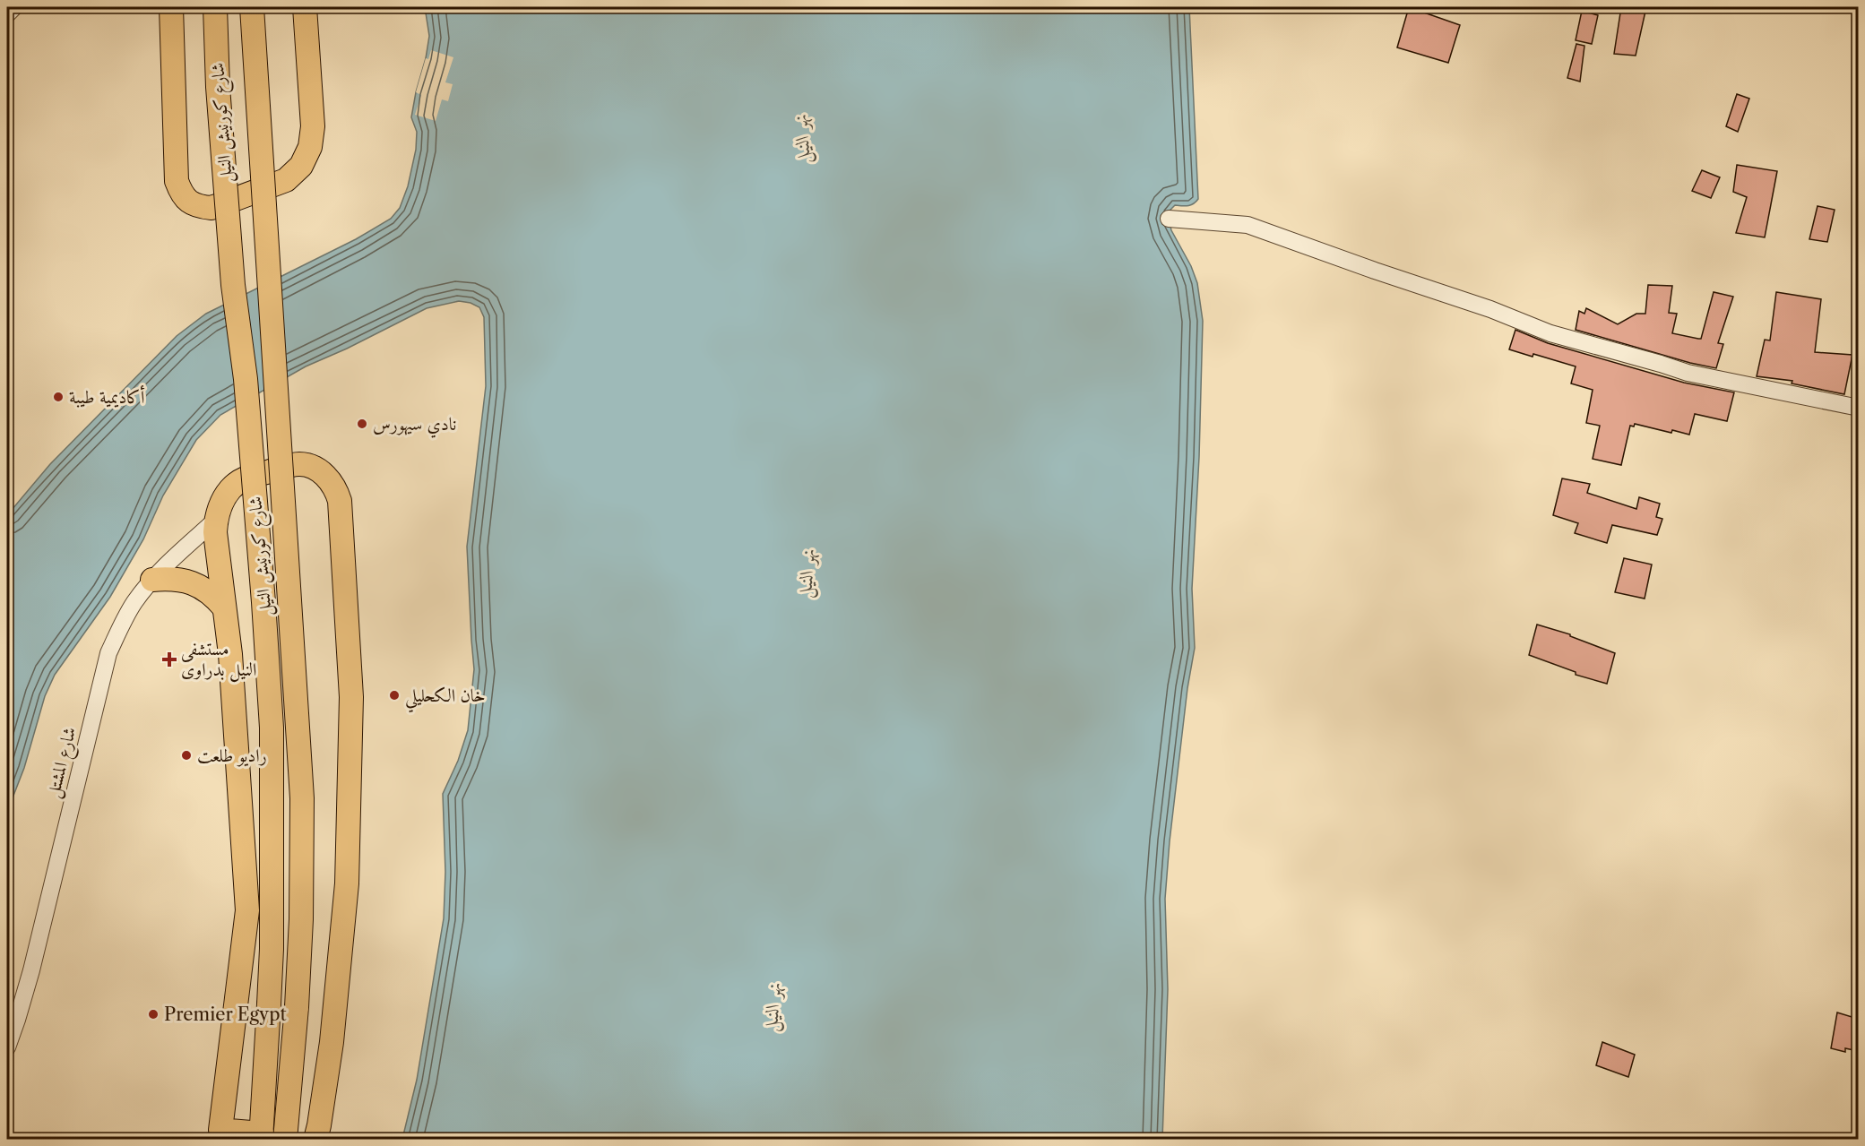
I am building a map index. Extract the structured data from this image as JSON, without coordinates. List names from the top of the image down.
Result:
{
  "streets": {
    "highway": ["شارع كورنيش النيل"],
    "street": ["شارع المشتل"]
  },
  "water": ["نهر النيل"],
  "places": {
    "other": [
      "أكاديمية طيبة",
      "نادي سيهورس",
      "خان الكحليلي",
      "راديو طلعت",
      "Premier Egypt"
    ],
    "health": ["مستشفى النيل بدراوى"]
  }
}
